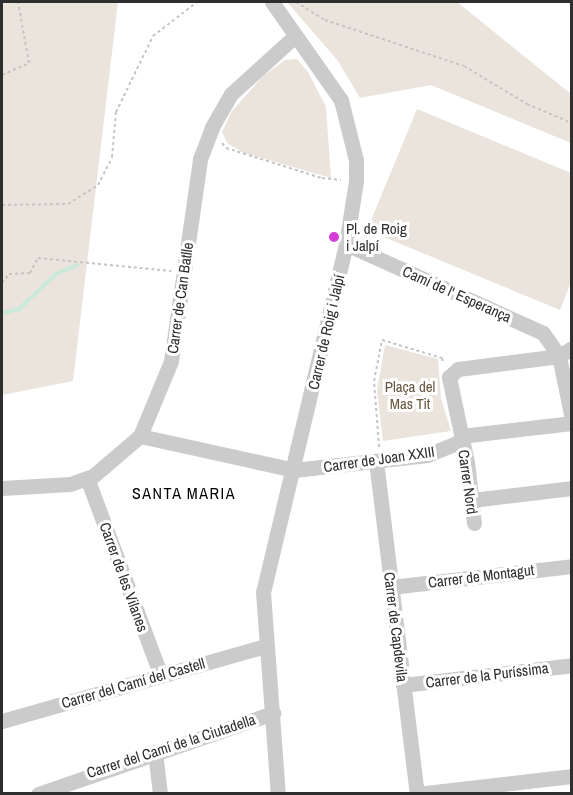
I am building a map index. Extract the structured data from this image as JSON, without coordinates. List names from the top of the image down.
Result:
{
  "streets": {
    "street": [
      "Camí de l' Esperança",
      "Carrer de Can Batlle",
      "Carrer de Roig i Jalpí",
      "Carrer de Joan XXIII",
      "Carrer Nord",
      "Carrer de Montagut",
      "Carrer de les Vilanes",
      "Carrer de Capdevila",
      "Carrer de la Puríssima",
      "Carrer del Camí del Castell",
      "Carrer del Camí de la Ciutadella"
    ]
  },
  "crossings": [
    ["Camí de l' Esperança", "Carrer de Roig i Jalpí"],
    ["Carrer de Can Batlle", "Carrer de Roig i Jalpí"],
    ["Carrer de Can Batlle", "Carrer de Joan XXIII"],
    ["Carrer de Can Batlle", "Carrer de les Vilanes"],
    ["Carrer de Roig i Jalpí", "Carrer de Joan XXIII"],
    ["Carrer de Roig i Jalpí", "Carrer del Camí del Castell"],
    ["Carrer de Roig i Jalpí", "Carrer del Camí de la Ciutadella"],
    ["Carrer de Joan XXIII", "Carrer Nord"],
    ["Carrer de Joan XXIII", "Carrer de Capdevila"],
    ["Carrer de Montagut", "Carrer de Capdevila"],
    ["Carrer de les Vilanes", "Carrer del Camí del Castell"],
    ["Carrer de Capdevila", "Carrer de la Puríssima"]
  ],
  "districts": ["SANTA MARIA"],
  "parks": ["Plaça del Mas Tit"],
  "places": ["Pl. de Roig i Jalpí"]
}
